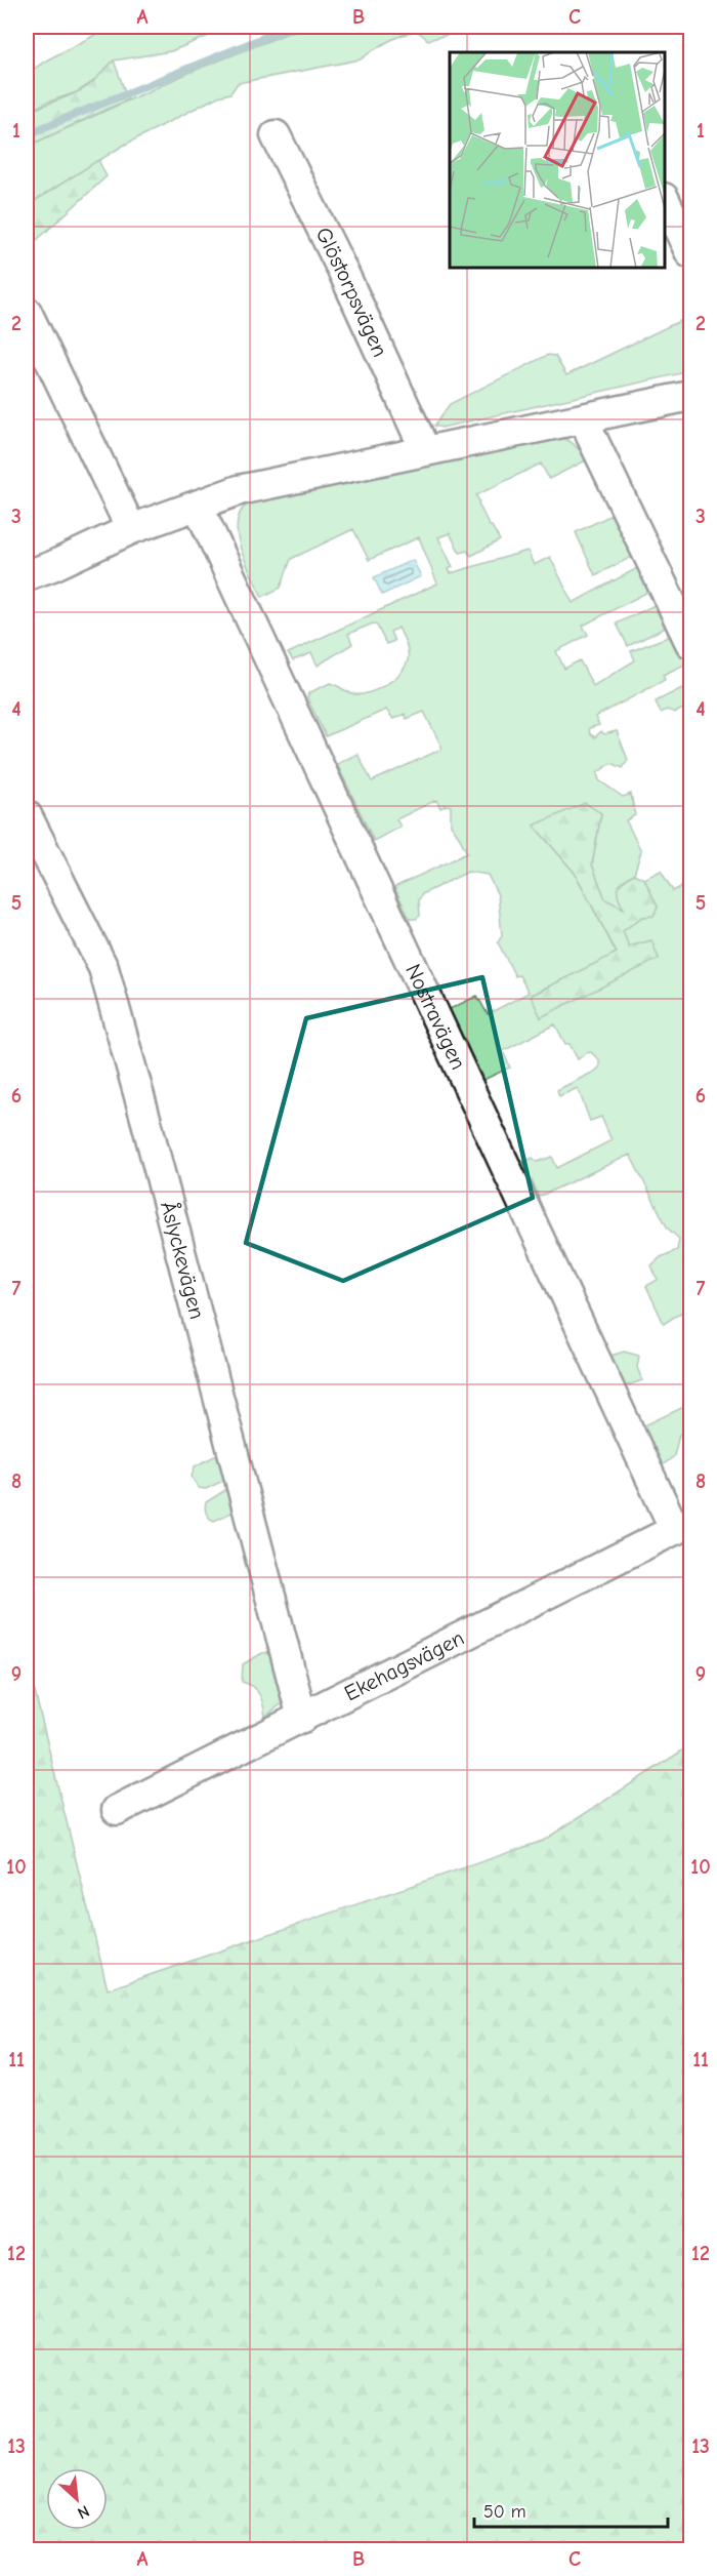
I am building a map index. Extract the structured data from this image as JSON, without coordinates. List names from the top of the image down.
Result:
{
  "streets": {
    "street": [
      "Glöstorpsvägen",
      "Nostravägen",
      "Åslyckevägen",
      "Ekehagsvägen"
    ]
  },
  "crossings": [
    ["Nostravägen", "Ekehagsvägen"],
    ["Åslyckevägen", "Ekehagsvägen"]
  ],
  "scale_bar": "50 m",
  "north": "bottom right",
  "grid": {
    "columns": ["A", "B", "C"],
    "rows": [
      "1",
      "2",
      "3",
      "4",
      "5",
      "6",
      "7",
      "8",
      "9",
      "10",
      "11",
      "12",
      "13"
    ]
  }
}
